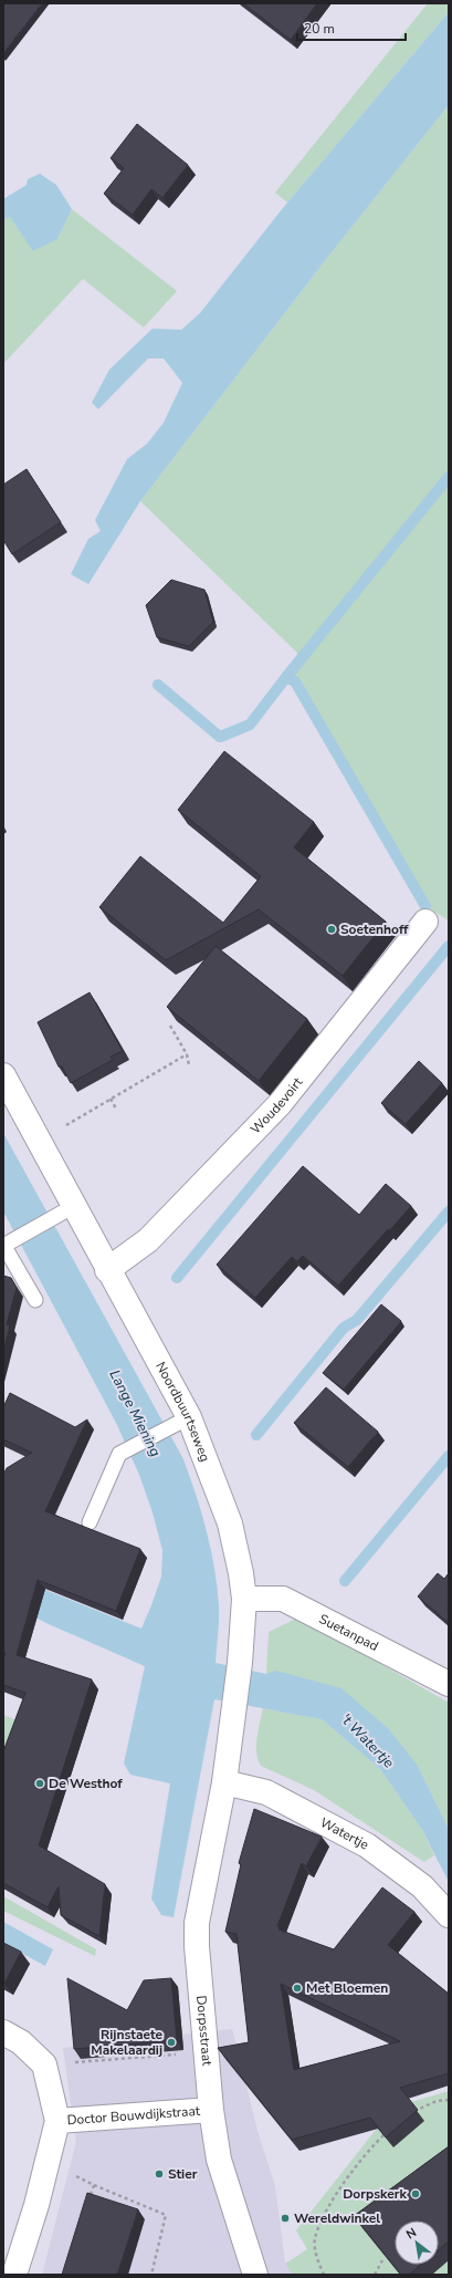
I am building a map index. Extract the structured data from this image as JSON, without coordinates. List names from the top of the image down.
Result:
{
  "streets": {
    "street": [
      "Woudevoirt",
      "Noordbuurtseweg",
      "Suetanpad",
      "Watertje",
      "Dorpsstraat",
      "Doctor Bouwdijkstraat"
    ]
  },
  "crossings": [
    ["Woudevoirt", "Noordbuurtseweg"],
    ["Noordbuurtseweg", "Suetanpad"],
    ["Noordbuurtseweg", "Watertje"],
    ["Noordbuurtseweg", "Dorpsstraat"],
    ["Watertje", "Dorpsstraat"],
    ["Dorpsstraat", "Doctor Bouwdijkstraat"]
  ],
  "water": ["Lange Miening", "'t Watertje"],
  "places": [
    "Soetenhoff",
    "De Westhof",
    "Met Bloemen",
    "Rijnstaete Makelaardij",
    "Stier",
    "Dorpskerk",
    "Wereldwinkel"
  ],
  "scale_bar": "20 m",
  "north": "top left"
}
